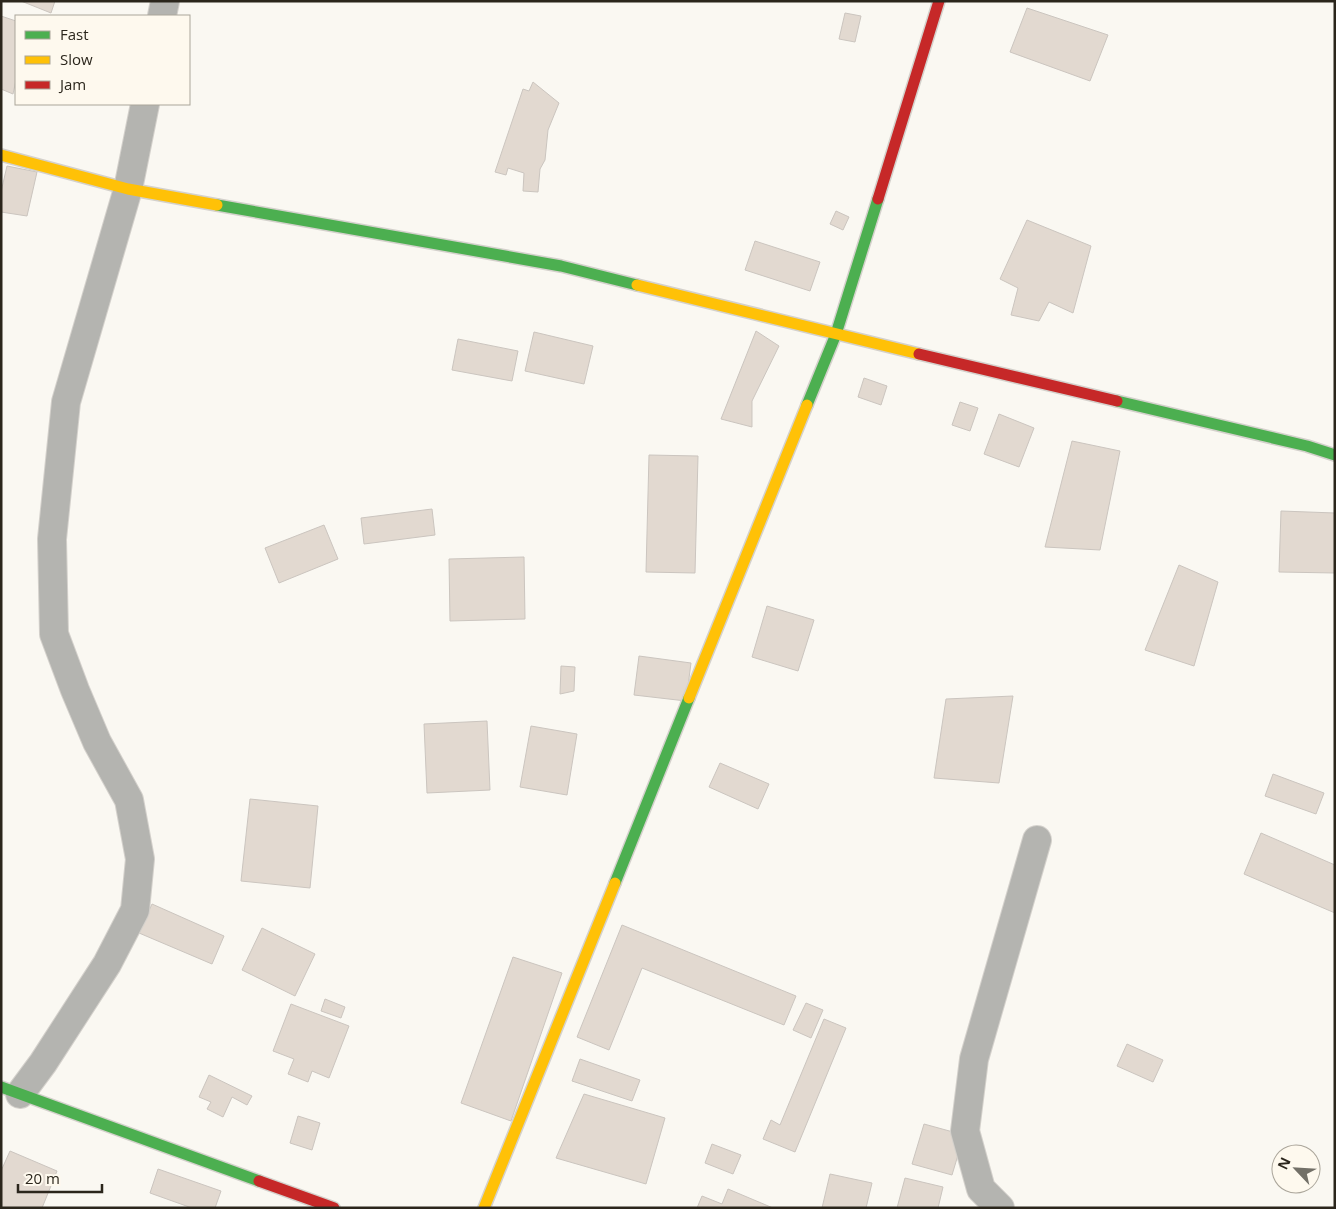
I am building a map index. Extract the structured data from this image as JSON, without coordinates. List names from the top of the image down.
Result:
{
  "legend": ["Fast", "Slow", "Jam"],
  "scale_bar": "20 m",
  "north": "top left"
}
